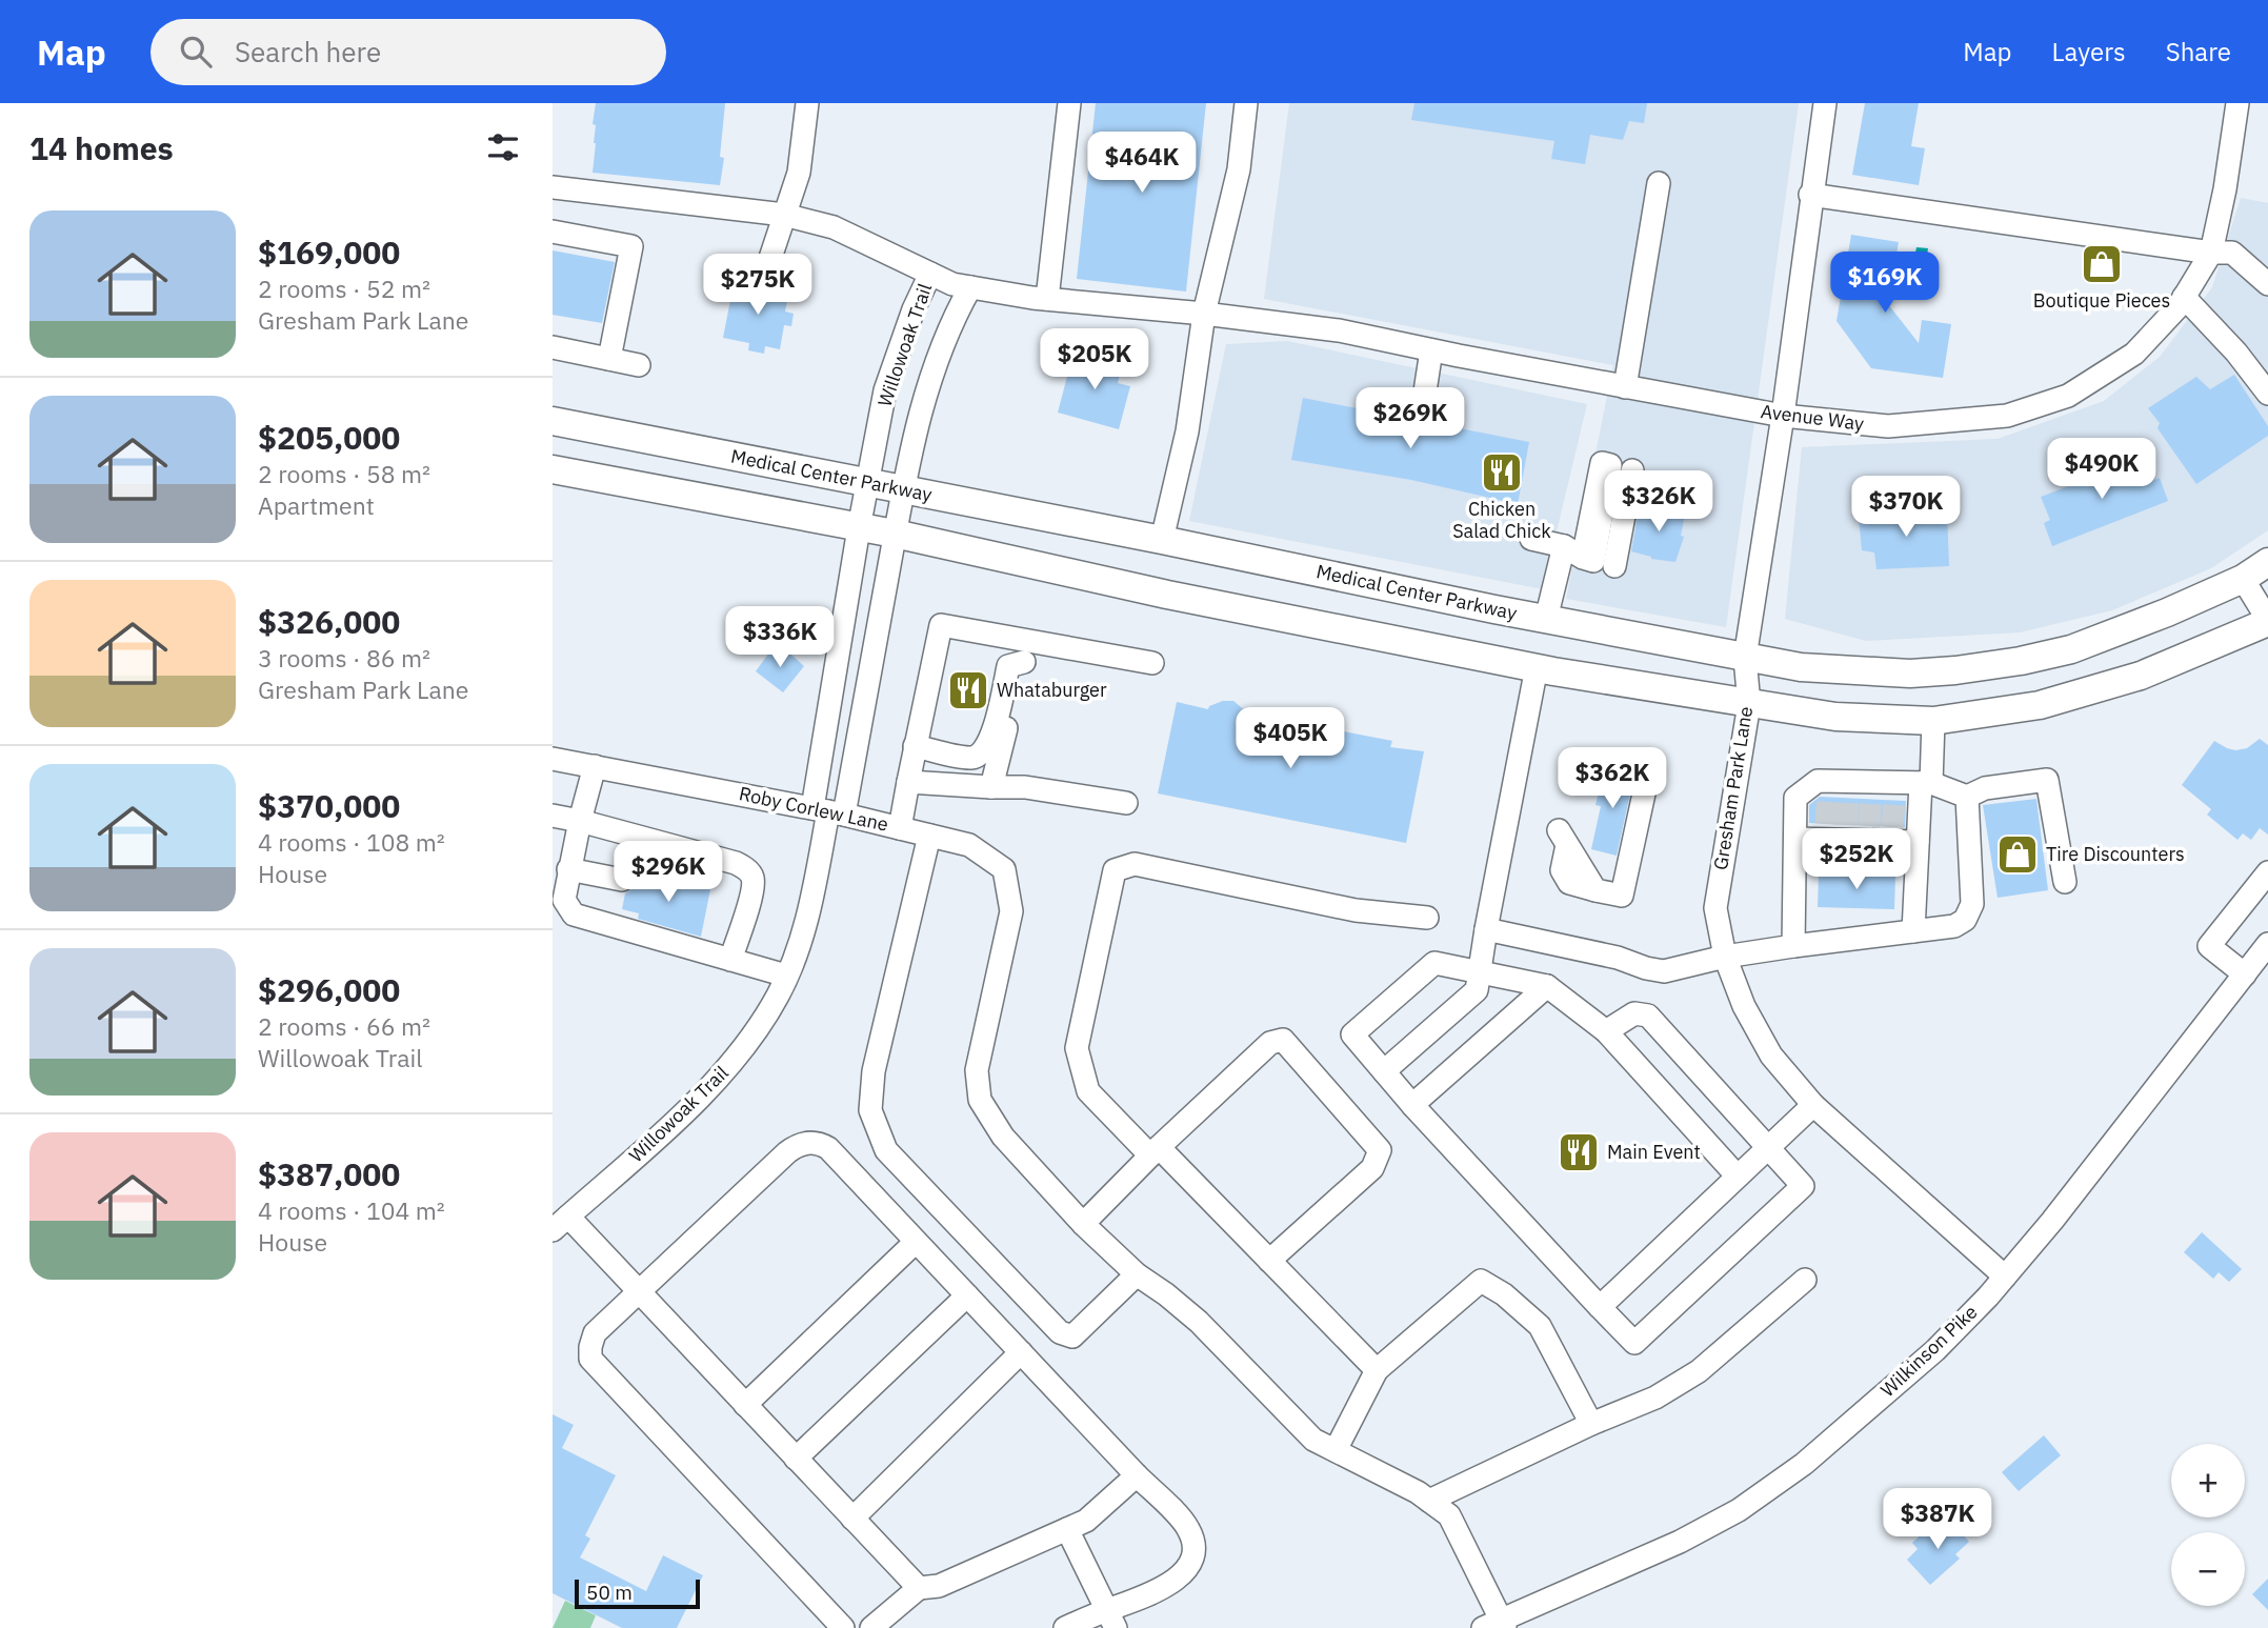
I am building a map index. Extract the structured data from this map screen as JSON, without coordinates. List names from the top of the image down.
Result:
{
  "streets": {
    "main road": ["Medical Center Parkway"],
    "street": [
      "Willowoak Trail",
      "Avenue Way",
      "Gresham Park Lane",
      "Roby Corlew Lane",
      "Wilkinson Pike"
    ]
  },
  "crossings": [
    ["Willowoak Trail", "Avenue Way"],
    ["Willowoak Trail", "Medical Center Parkway"],
    ["Willowoak Trail", "Roby Corlew Lane"],
    ["Avenue Way", "Gresham Park Lane"],
    ["Medical Center Parkway", "Gresham Park Lane"],
    ["Gresham Park Lane", "Wilkinson Pike"]
  ],
  "places": {
    "shop": ["Boutique Pieces", "Tire Discounters"],
    "restaurant": ["Chicken Salad Chick", "Whataburger", "Main Event"]
  },
  "scale_bar": "50 m",
  "page": {
    "header": "Map",
    "search": "Search here",
    "nav": ["Map", "Layers", "Share"],
    "heading": "14 homes",
    "price": [
      "$464K",
      "$169K",
      "$275K",
      "$205K",
      "$269K",
      "$490K",
      "$326K",
      "$370K",
      "$336K",
      "$405K",
      "$362K",
      "$252K",
      "$296K",
      "$387K"
    ],
    "list": [
      {
        "name": "$169,000",
        "note": "2 rooms · 52 m² · Gresham Park Lane"
      },
      {
        "name": "$205,000",
        "note": "2 rooms · 58 m² · Apartment"
      },
      {
        "name": "$326,000",
        "note": "3 rooms · 86 m² · Gresham Park Lane"
      },
      {
        "name": "$370,000",
        "note": "4 rooms · 108 m² · House"
      },
      {
        "name": "$296,000",
        "note": "2 rooms · 66 m² · Willowoak Trail"
      },
      {
        "name": "$387,000",
        "note": "4 rooms · 104 m² · House"
      }
    ],
    "map_buttons": ["+", "−"],
    "scale": "50 m"
  }
}
